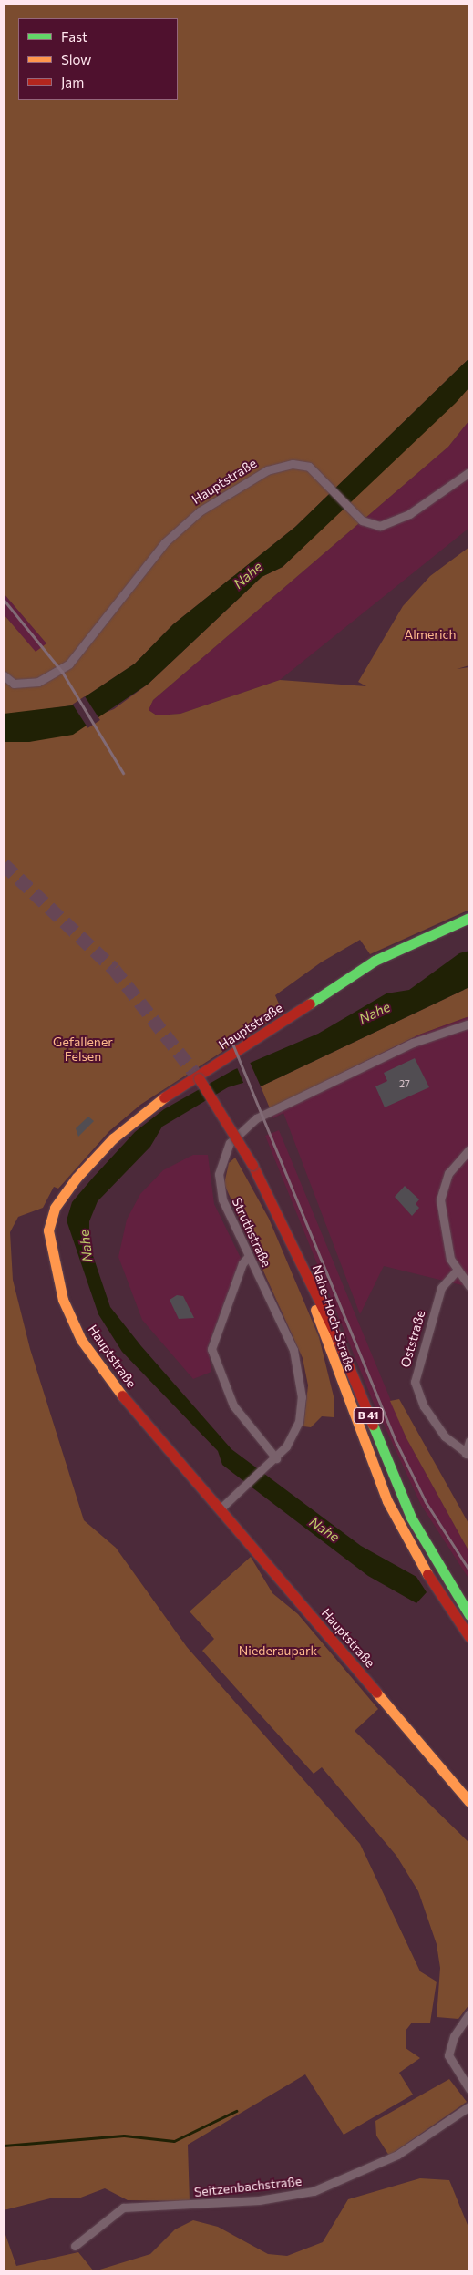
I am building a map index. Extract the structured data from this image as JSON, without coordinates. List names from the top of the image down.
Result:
{
  "streets": {
    "street": [
      "Hauptstraße",
      "Struthstraße",
      "Nahe-Hoch-Straße",
      "Oststraße",
      "B 41",
      "Seitzenbachstraße"
    ]
  },
  "crossings": [
    ["Hauptstraße", "Struthstraße"],
    ["Nahe-Hoch-Straße", "B 41"]
  ],
  "water": ["Nahe"],
  "parks": ["Almerich", "Gefallener Felsen", "Niederaupark"],
  "house_numbers": ["27"],
  "legend": ["Fast", "Slow", "Jam"]
}
